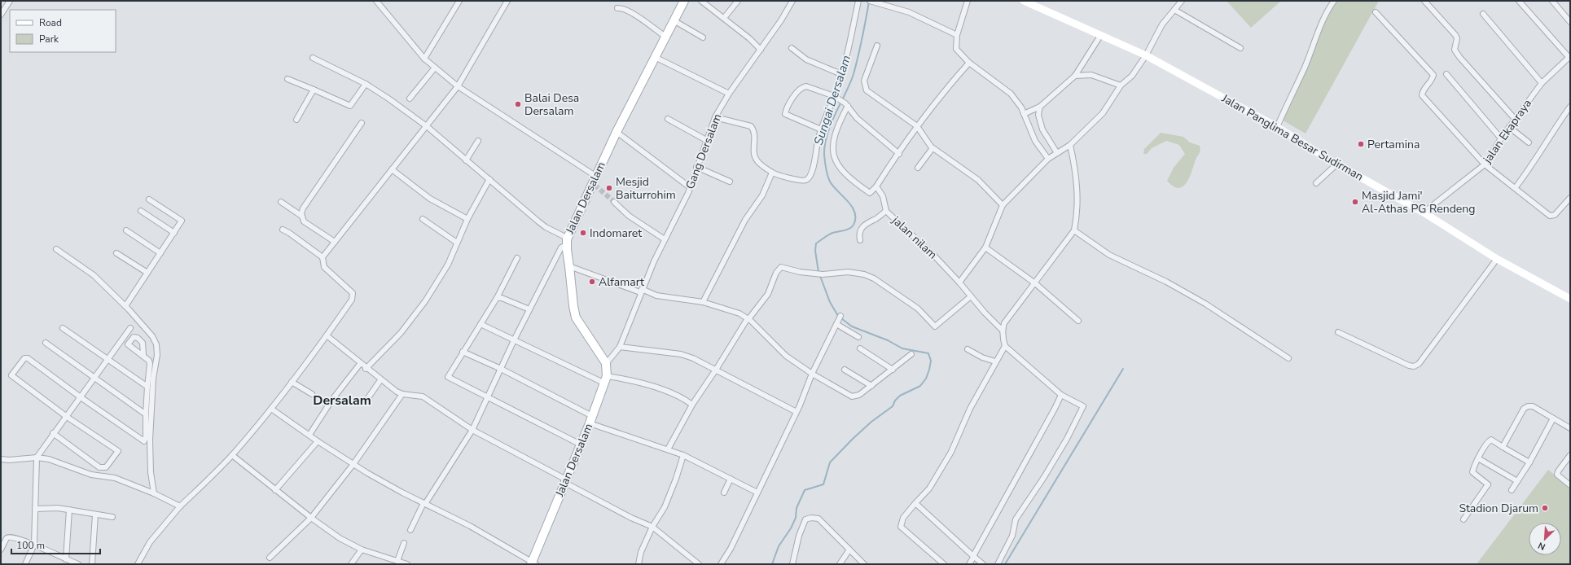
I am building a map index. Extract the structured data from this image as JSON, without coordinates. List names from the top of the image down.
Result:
{
  "streets": {
    "main road": ["Jalan Panglima Besar Sudirman", "Jalan Dersalam"],
    "street": ["jalan Ekapraya", "Gang Dersalam", "jalan nilam"]
  },
  "crossings": [
    ["jalan Ekapraya", "Jalan Panglima Besar Sudirman"],
    ["Gang Dersalam", "Jalan Dersalam"]
  ],
  "districts": ["Dersalam"],
  "water": ["Sungai Dersalam"],
  "places": [
    "Balai Desa Dersalam",
    "Pertamina",
    "Mesjid Baiturrohim",
    "Masjid Jami' Al-Athas PG Rendeng",
    "Indomaret",
    "Alfamart",
    "Stadion Djarum"
  ],
  "legend": ["Road", "Park"],
  "scale_bar": "100 m",
  "north": "bottom left"
}
